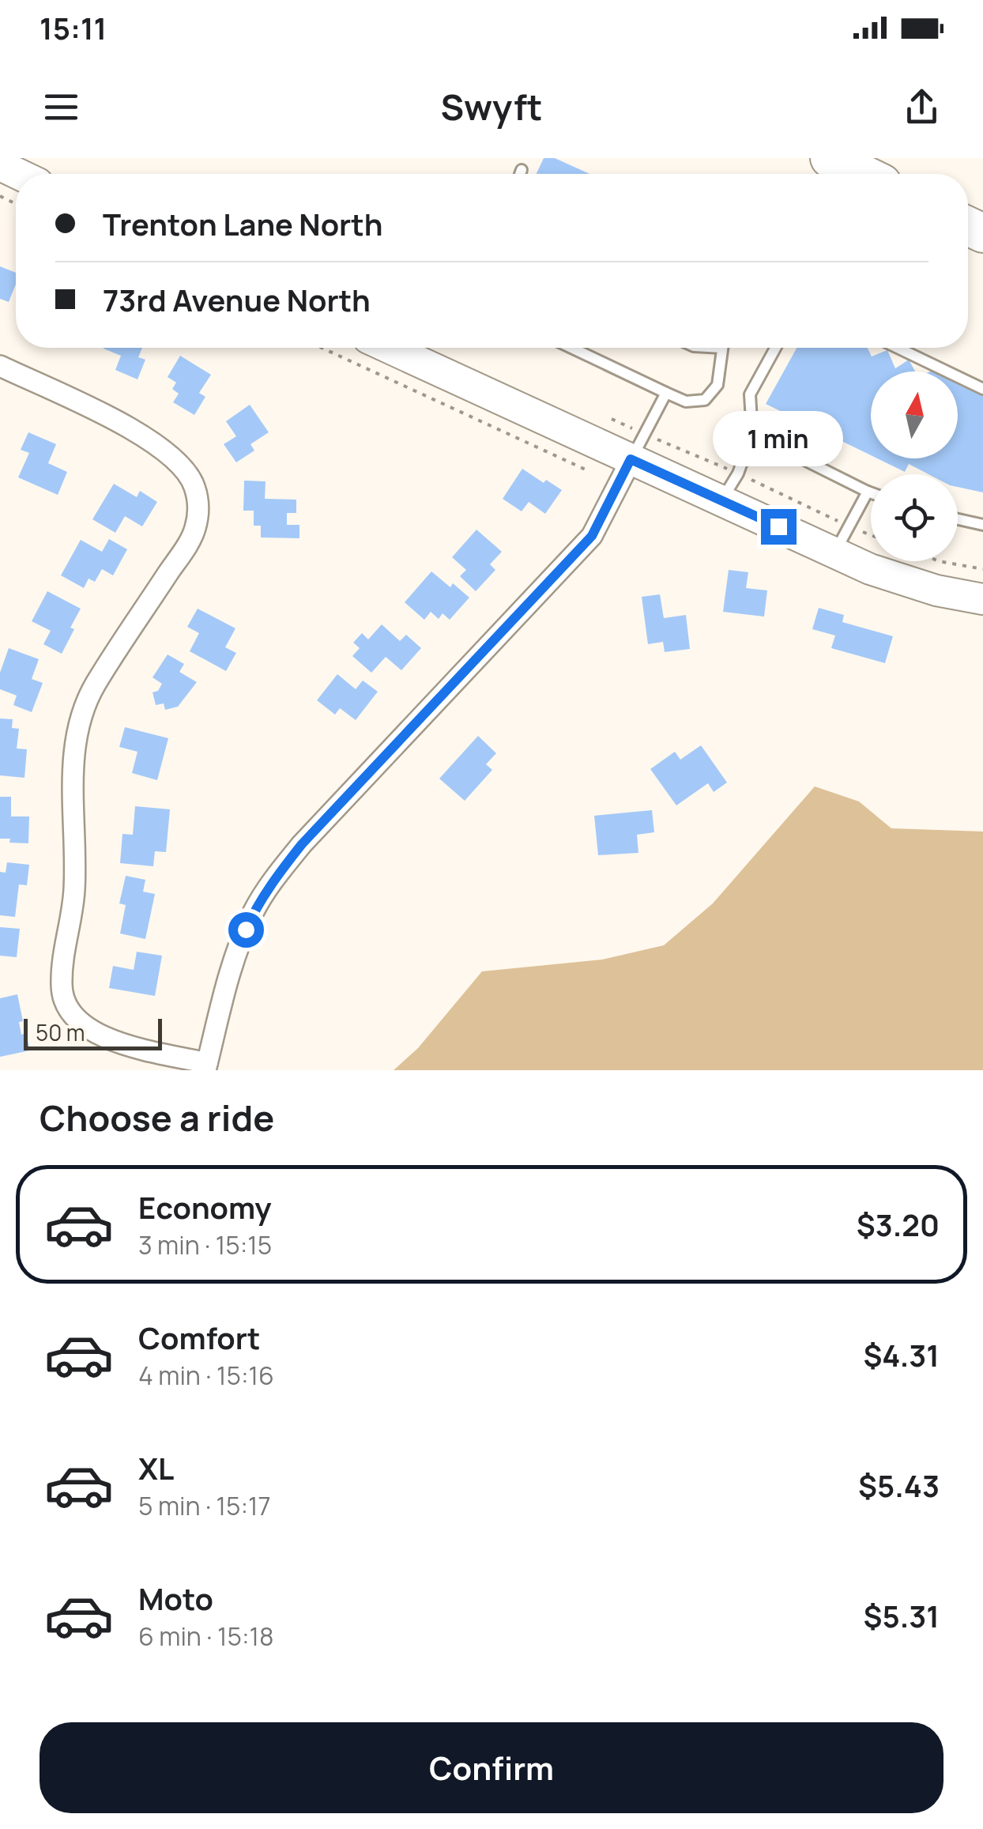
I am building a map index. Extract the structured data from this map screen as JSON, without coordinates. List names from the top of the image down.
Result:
{
  "scale_bar": "50 m",
  "north": "top",
  "page": {
    "status": "15:11",
    "header": "Swyft",
    "banner": ["Trenton Lane North", "73rd Avenue North"],
    "bubble": "1 min",
    "scale": "50 m",
    "heading": "Choose a ride",
    "list": [
      {
        "name": "Economy",
        "note": "3 min · 15:15",
        "value": "$3.20"
      },
      {
        "name": "Comfort",
        "note": "4 min · 15:16",
        "value": "$4.31"
      },
      {
        "name": "XL",
        "note": "5 min · 15:17",
        "value": "$5.43"
      },
      {
        "name": "Moto",
        "note": "6 min · 15:18",
        "value": "$5.31"
      }
    ],
    "buttons": "Confirm"
  }
}
